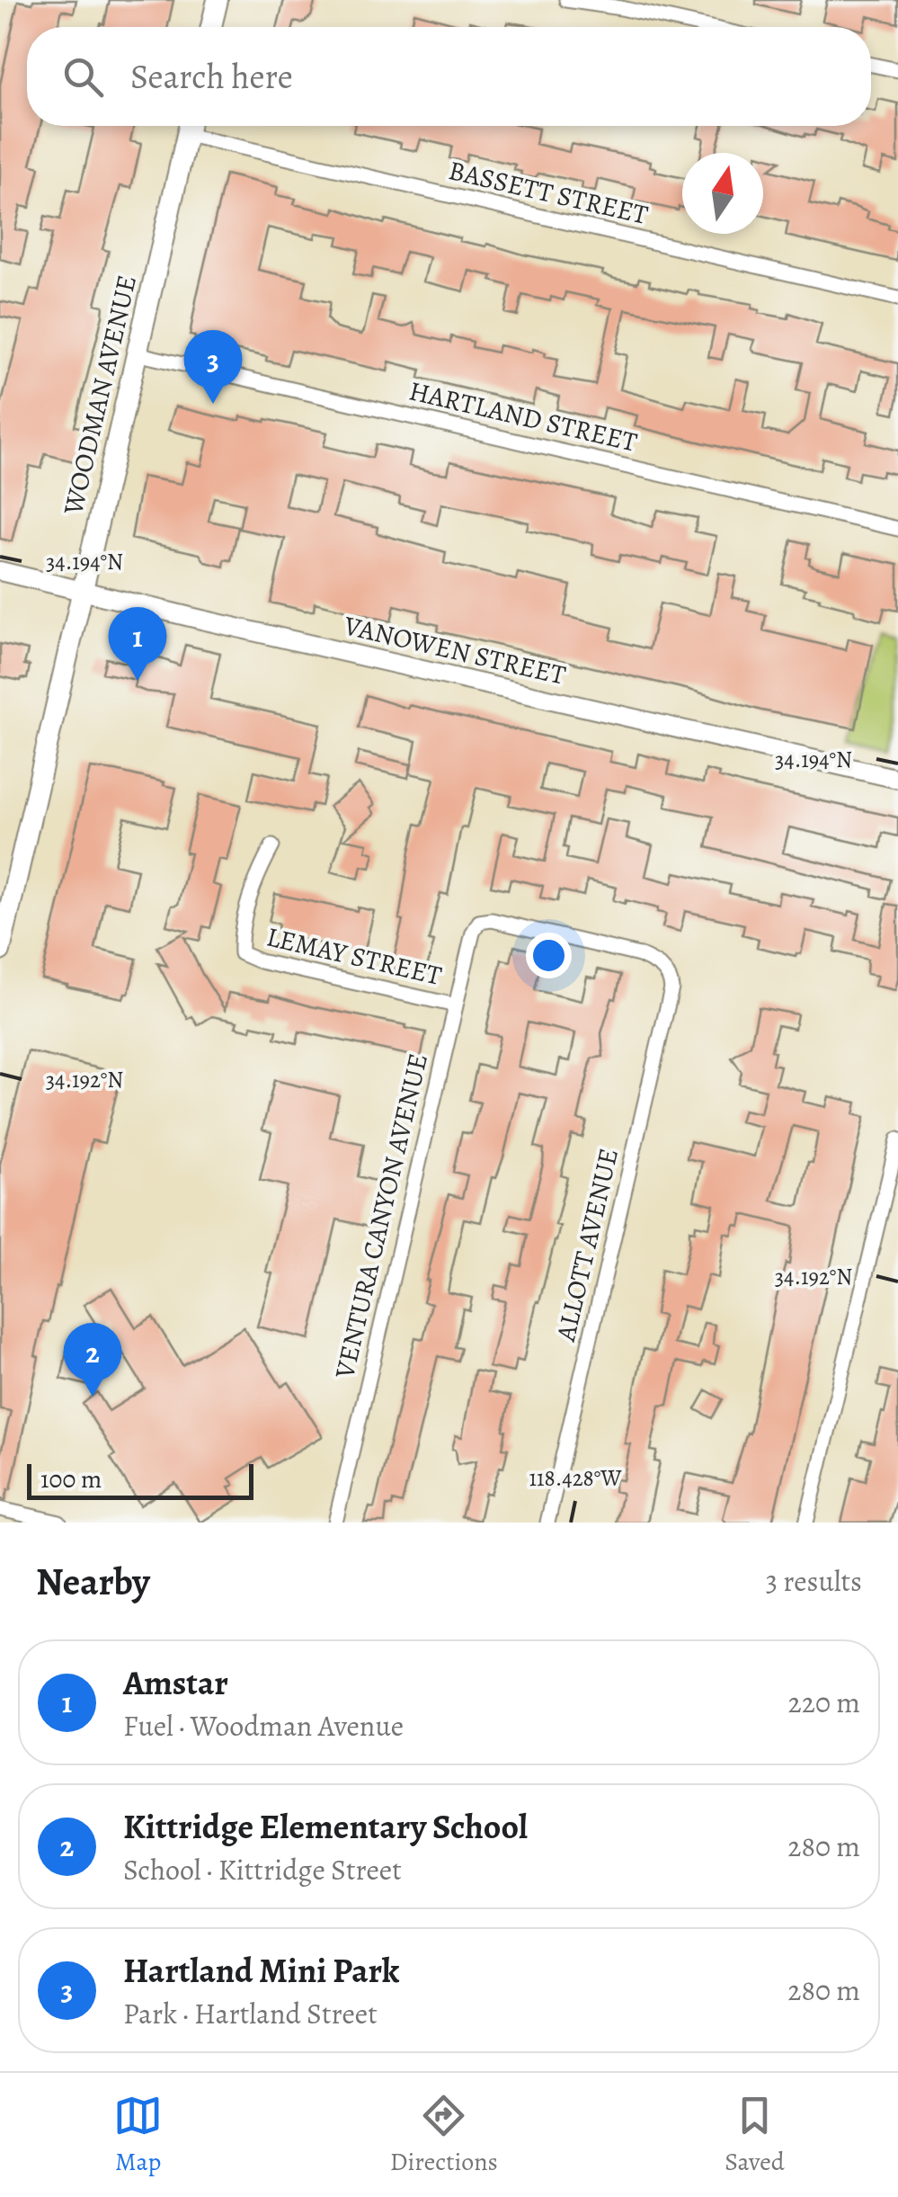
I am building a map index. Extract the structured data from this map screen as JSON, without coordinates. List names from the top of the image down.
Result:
{
  "streets": {
    "main road": ["WOODMAN AVENUE", "VANOWEN STREET"],
    "street": [
      "BASSETT STREET",
      "HARTLAND STREET",
      "LEMAY STREET",
      "VENTURA CANYON AVENUE",
      "ALLOTT AVENUE"
    ]
  },
  "crossings": [
    ["WOODMAN AVENUE", "HARTLAND STREET"],
    ["WOODMAN AVENUE", "VANOWEN STREET"],
    ["LEMAY STREET", "VENTURA CANYON AVENUE"],
    ["VENTURA CANYON AVENUE", "ALLOTT AVENUE"]
  ],
  "scale_bar": "100 m",
  "north": "top",
  "page": {
    "search": "Search here",
    "pins": ["3", "1", "2"],
    "scale": "100 m",
    "heading": ["Nearby", "3 results"],
    "list": [
      {
        "mark": "1",
        "name": "Amstar",
        "note": "Fuel · Woodman Avenue",
        "value": "220 m"
      },
      {
        "mark": "2",
        "name": "Kittridge Elementary School",
        "note": "School · Kittridge Street",
        "value": "280 m"
      },
      {
        "mark": "3",
        "name": "Hartland Mini Park",
        "note": "Park · Hartland Street",
        "value": "280 m"
      }
    ],
    "nav": ["Map", "Directions", "Saved"]
  },
  "coordinates": ["34.194°N", "34.192°N", "118.428°W"]
}
